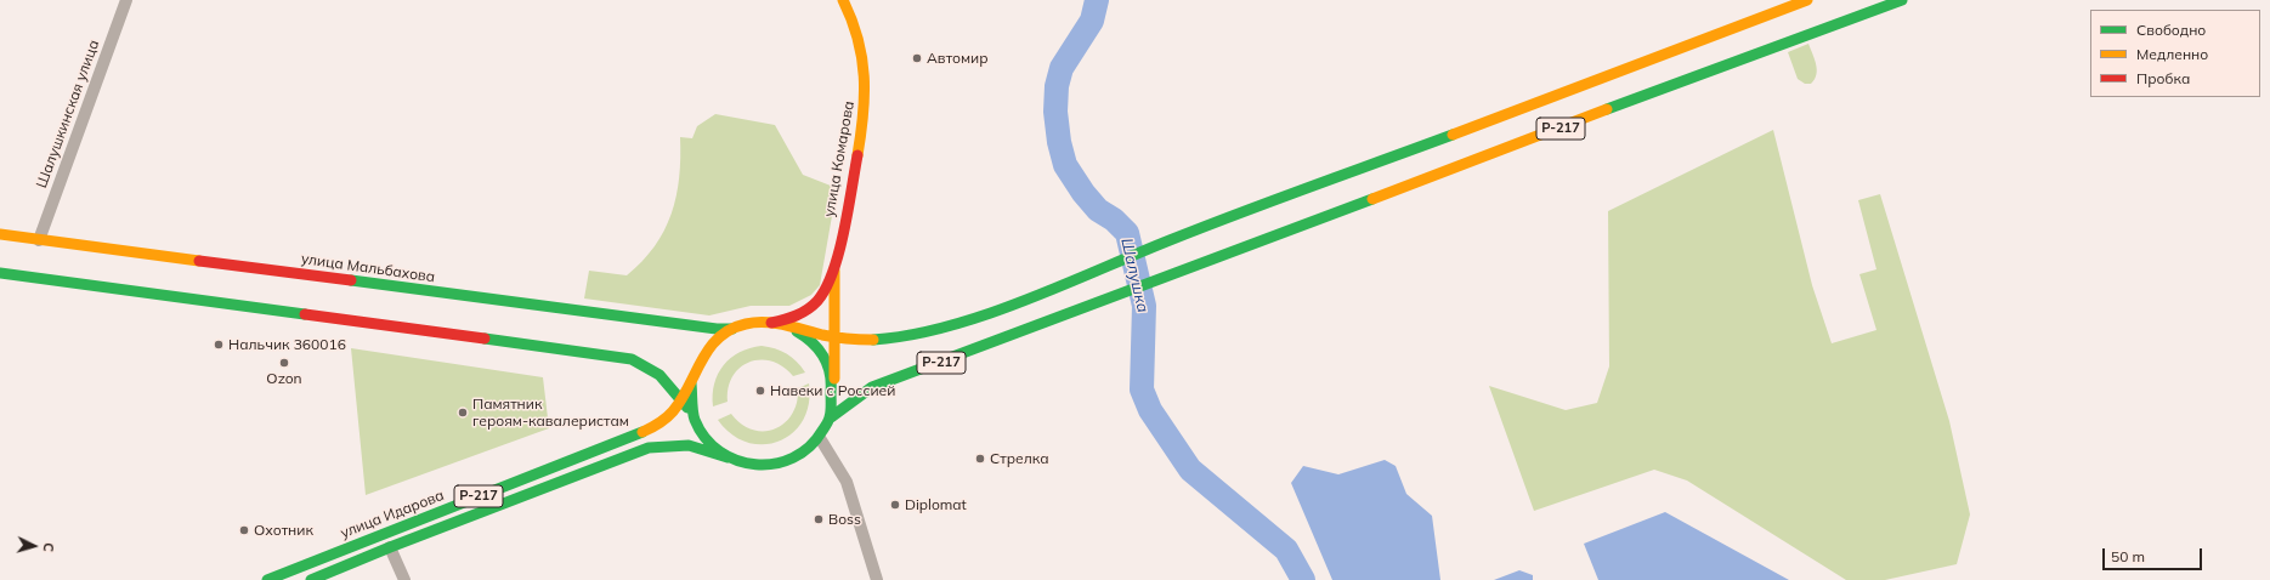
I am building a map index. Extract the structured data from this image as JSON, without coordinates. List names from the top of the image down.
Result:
{
  "streets": {
    "main road": [
      "Р-217",
      "улица Комарова",
      "улица Мальбахова",
      "улица Идарова"
    ],
    "street": ["Шалушкинская улица"]
  },
  "crossings": [
    ["Шалушкинская улица", "улица Мальбахова"],
    ["Р-217", "улица Мальбахова"],
    ["Р-217", "улица Идарова"],
    ["улица Мальбахова", "улица Идарова"]
  ],
  "water": ["Шалушка"],
  "places": [
    "Автомир",
    "Нальчик 360016",
    "Ozon",
    "Навеки с Россией",
    "Памятник героям-кавалеристам",
    "Стрелка",
    "Diplomat",
    "Boss",
    "Охотник"
  ],
  "legend": ["Свободно", "Медленно", "Пробка"],
  "scale_bar": "50 m",
  "north": "right"
}
